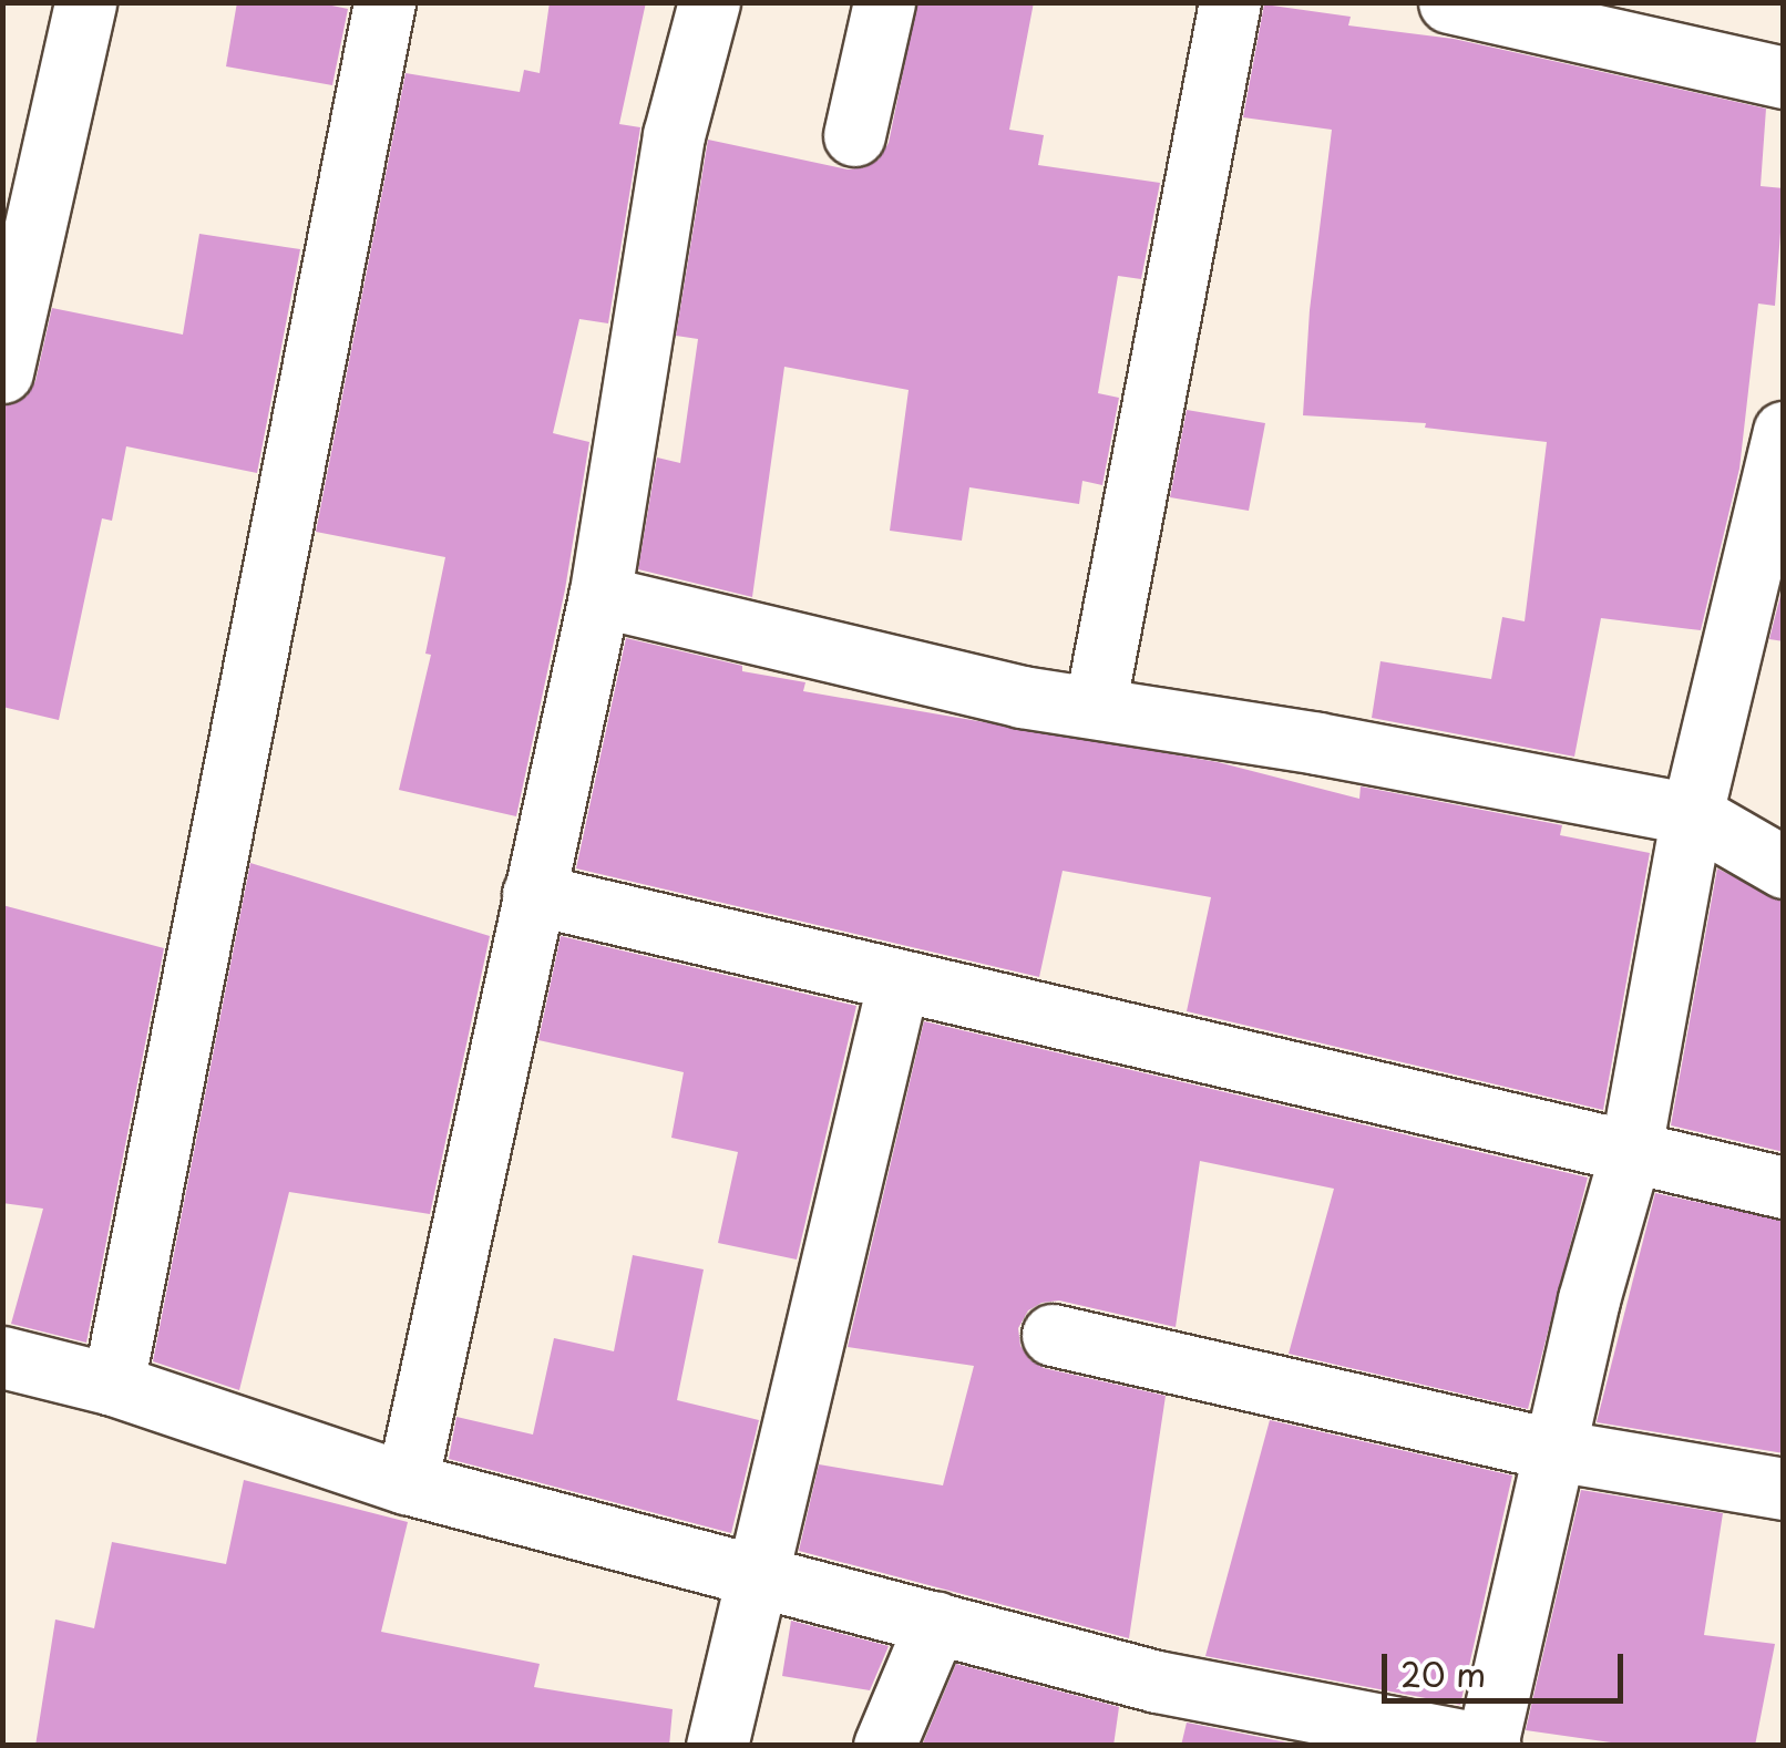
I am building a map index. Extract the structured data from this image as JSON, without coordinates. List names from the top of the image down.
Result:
{
  "scale_bar": "20 m"
}
